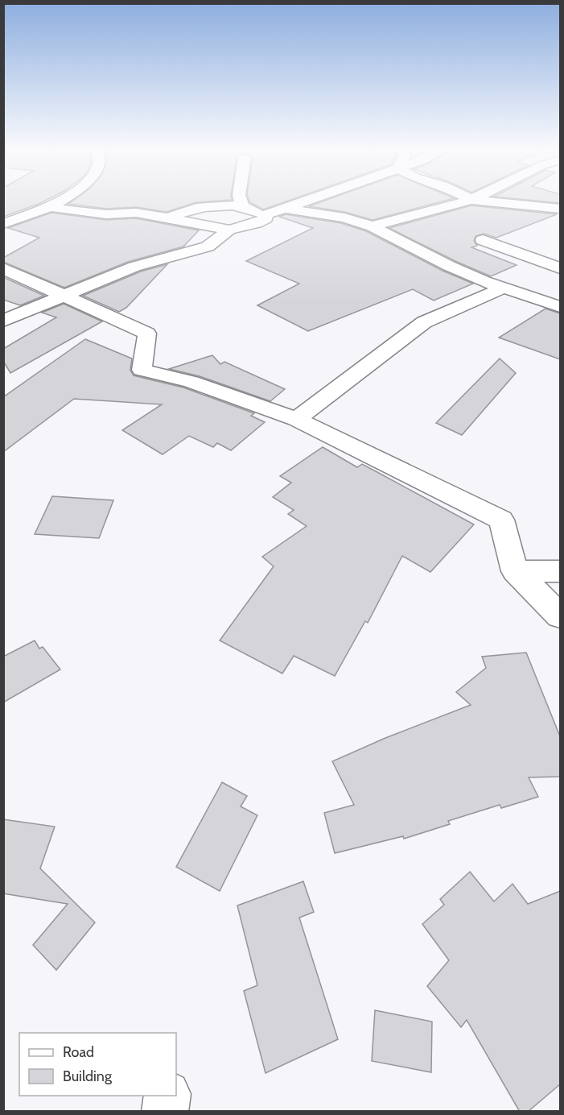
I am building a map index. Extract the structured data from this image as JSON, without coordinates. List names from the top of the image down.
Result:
{
  "legend": ["Road", "Building"]
}
